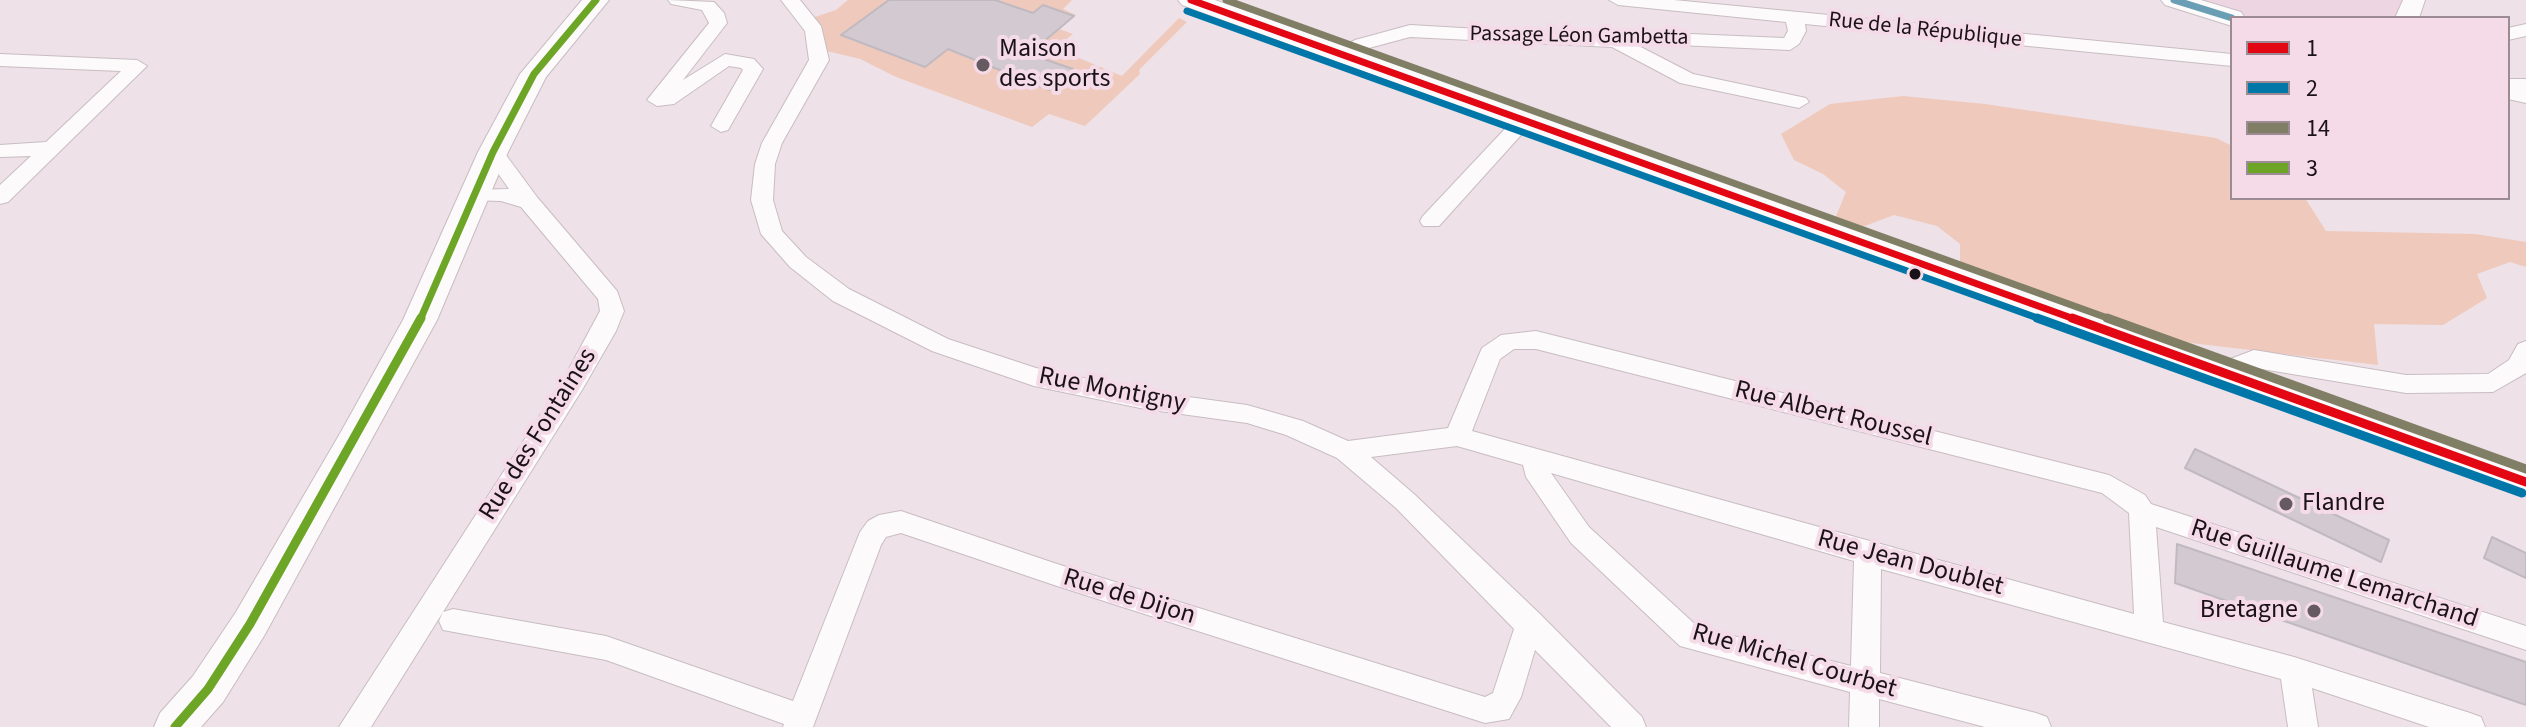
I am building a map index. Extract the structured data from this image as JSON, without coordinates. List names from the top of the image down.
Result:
{
  "streets": {
    "street": [
      "Rue de la République",
      "Passage Léon Gambetta",
      "Rue Montigny",
      "Rue Albert Roussel",
      "Rue des Fontaines",
      "Rue Jean Doublet",
      "Rue Guillaume Lemarchand",
      "Rue de Dijon",
      "Rue Michel Courbet"
    ]
  },
  "crossings": [
    ["Rue de la République", "Passage Léon Gambetta"],
    ["Rue Montigny", "Rue Jean Doublet"],
    ["Rue Montigny", "Rue de Dijon"],
    ["Rue Albert Roussel", "Rue Jean Doublet"],
    ["Rue Albert Roussel", "Rue Guillaume Lemarchand"],
    ["Rue Jean Doublet", "Rue Michel Courbet"]
  ],
  "places": ["Maison des sports", "Flandre", "Bretagne"],
  "lines": [
    "transit line 1",
    "transit line 14",
    "transit line 3",
    "transit line 2"
  ],
  "legend": [
    "1",
    "2",
    "14",
    "3"
  ]
}
